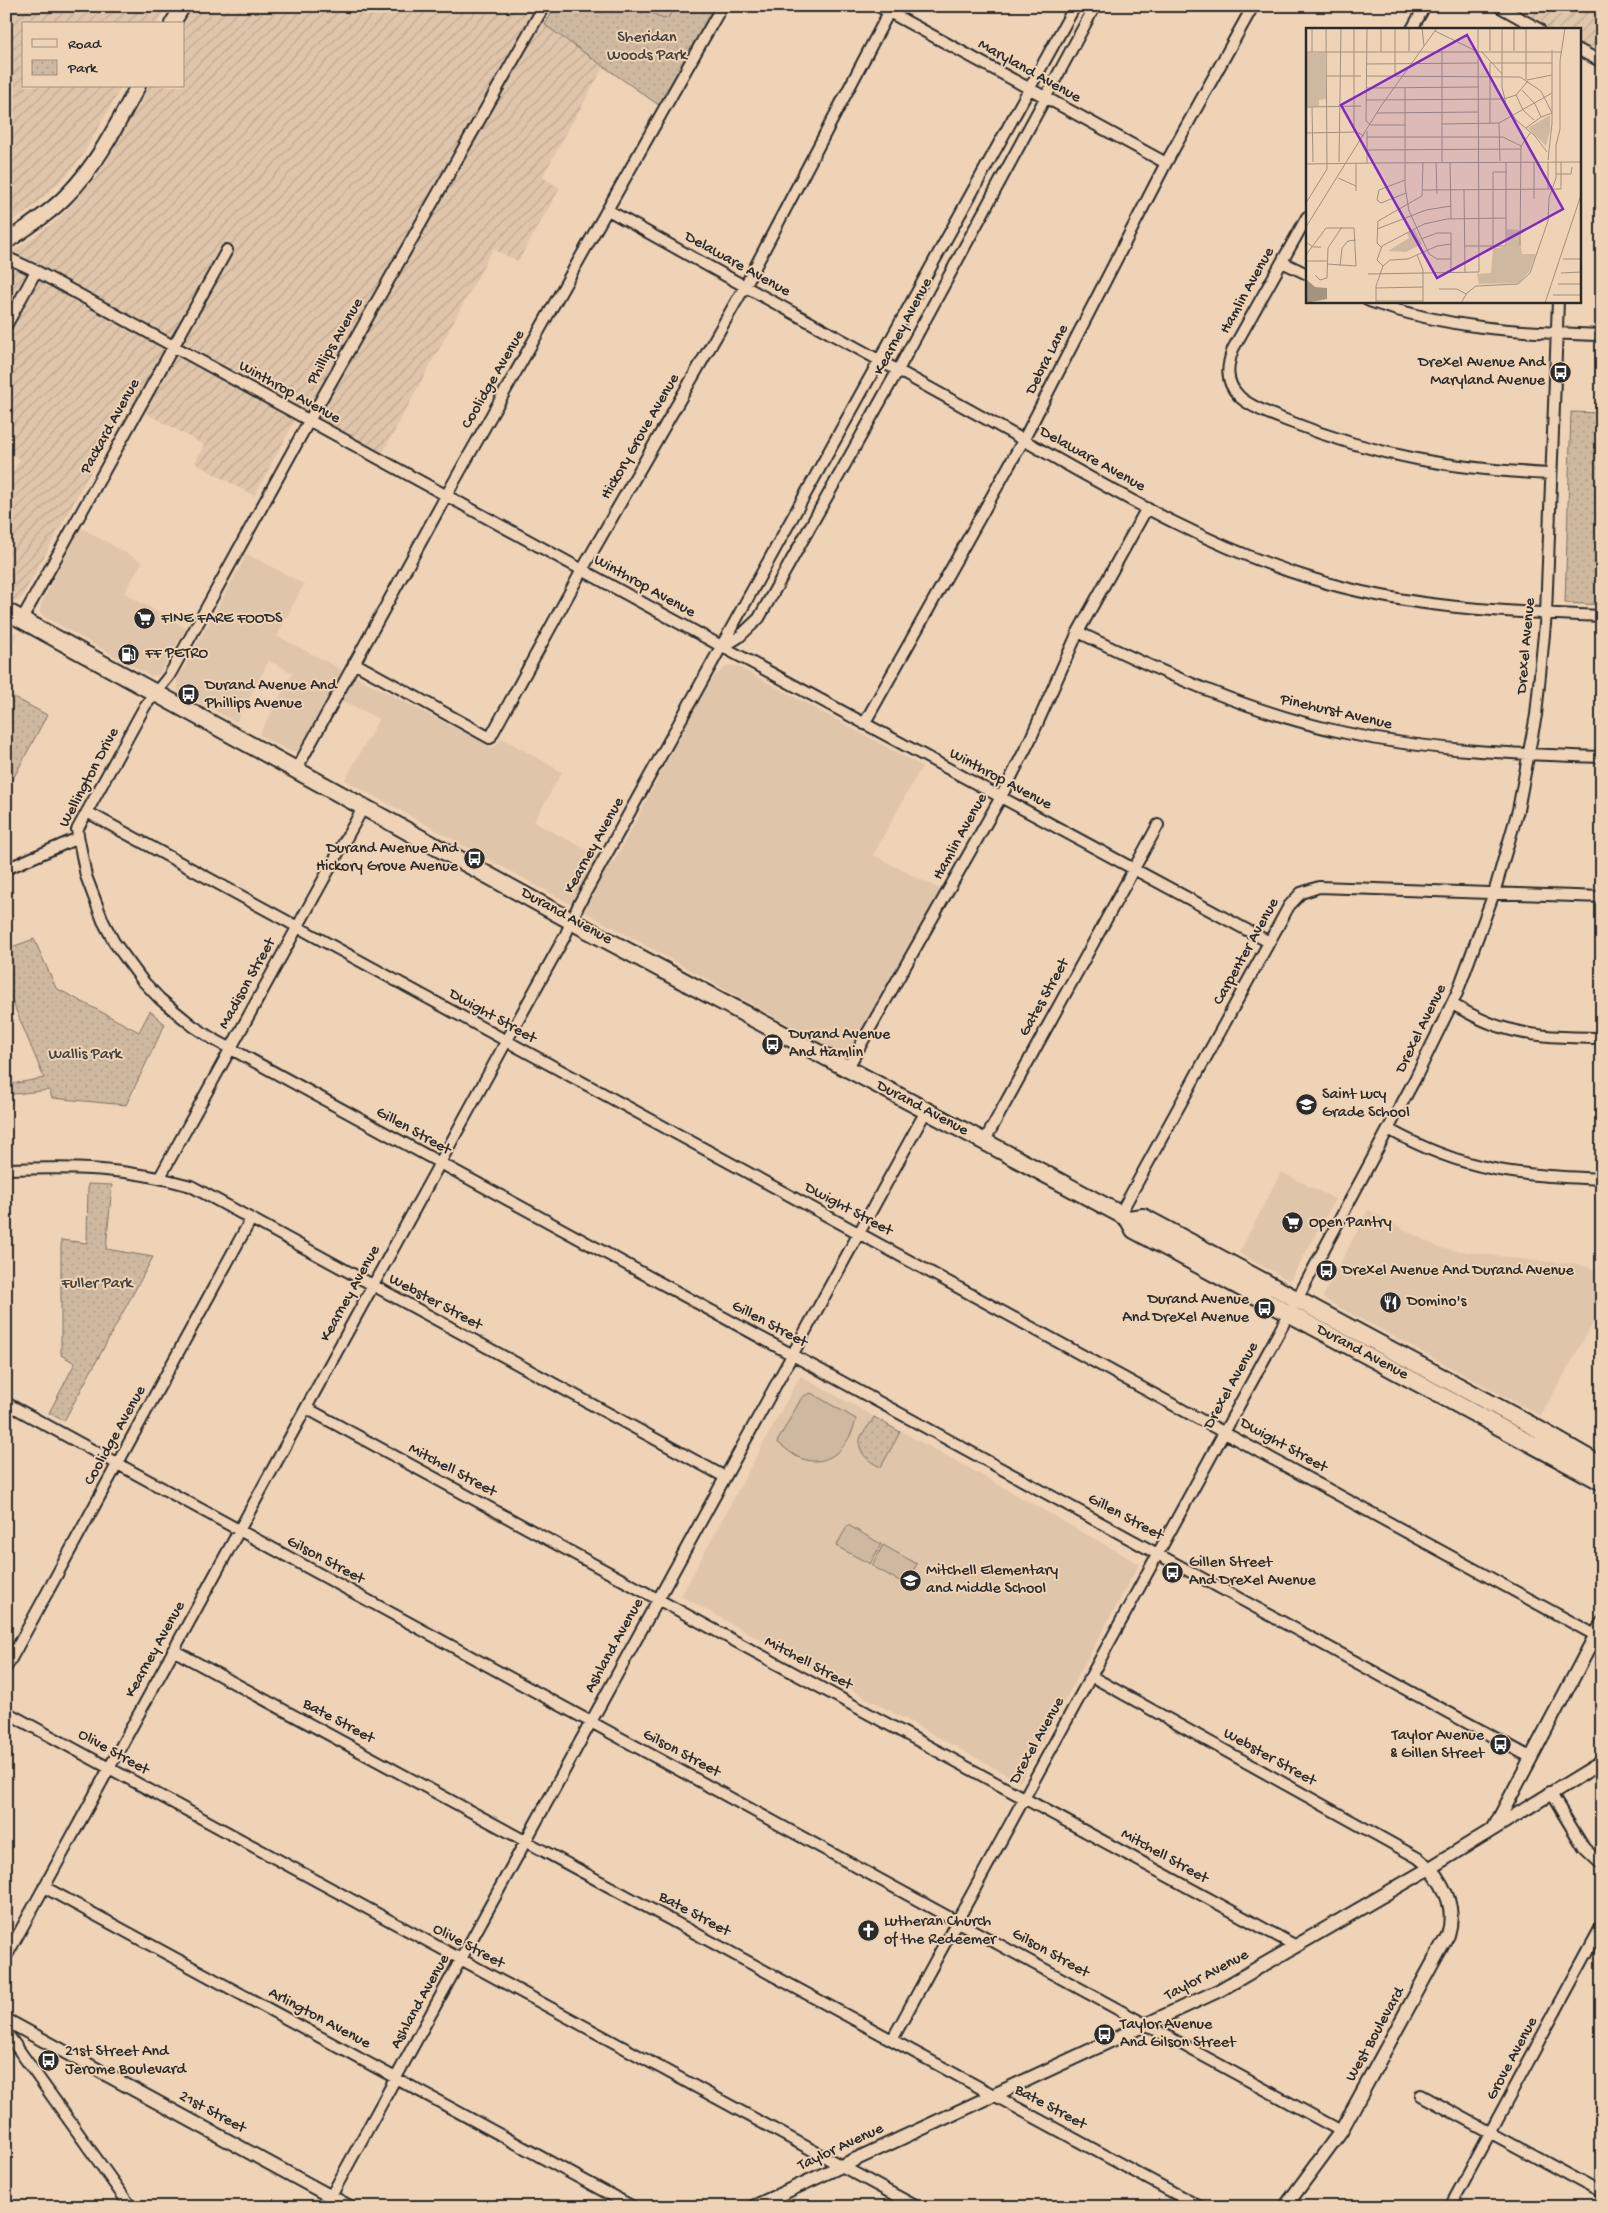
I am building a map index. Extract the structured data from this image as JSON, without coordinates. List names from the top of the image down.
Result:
{
  "streets": {
    "main road": ["Durand Avenue"],
    "street": [
      "Maryland Avenue",
      "Delaware Avenue",
      "Hamlin Avenue",
      "Kearney Avenue",
      "Phillips Avenue",
      "Debra Lane",
      "Coolidge Avenue",
      "Winthrop Avenue",
      "Packard Avenue",
      "Hickory Grove Avenue",
      "Drexel Avenue",
      "Pinehurst Avenue",
      "Wellington Drive",
      "Carpenter Avenue",
      "Madison Street",
      "Gates Street",
      "Dwight Street",
      "Gillen Street",
      "Webster Street",
      "Mitchell Street",
      "Gilson Street",
      "Ashland Avenue",
      "Bate Street",
      "Olive Street",
      "Taylor Avenue",
      "Arlington Avenue",
      "West Boulevard",
      "Grove Avenue",
      "21st Street"
    ]
  },
  "crossings": [
    ["Maryland Avenue", "Kearney Avenue"],
    ["Maryland Avenue", "Debra Lane"],
    ["Maryland Avenue", "Hickory Grove Avenue"],
    ["Delaware Avenue", "Hamlin Avenue"],
    ["Delaware Avenue", "Kearney Avenue"],
    ["Delaware Avenue", "Debra Lane"],
    ["Delaware Avenue", "Coolidge Avenue"],
    ["Delaware Avenue", "Hickory Grove Avenue"],
    ["Delaware Avenue", "Drexel Avenue"],
    ["Hamlin Avenue", "Winthrop Avenue"],
    ["Hamlin Avenue", "Drexel Avenue"],
    ["Hamlin Avenue", "Pinehurst Avenue"],
    ["Hamlin Avenue", "Durand Avenue"],
    ["Kearney Avenue", "Winthrop Avenue"],
    ["Kearney Avenue", "Durand Avenue"],
    ["Kearney Avenue", "Dwight Street"],
    ["Kearney Avenue", "Gillen Street"],
    ["Kearney Avenue", "Webster Street"],
    ["Kearney Avenue", "Mitchell Street"],
    ["Kearney Avenue", "Gilson Street"],
    ["Kearney Avenue", "Bate Street"],
    ["Kearney Avenue", "Olive Street"],
    ["Kearney Avenue", "Arlington Avenue"],
    ["Phillips Avenue", "Winthrop Avenue"],
    ["Phillips Avenue", "Wellington Drive"],
    ["Phillips Avenue", "Durand Avenue"],
    ["Debra Lane", "Winthrop Avenue"],
    ["Coolidge Avenue", "Winthrop Avenue"],
    ["Coolidge Avenue", "Hickory Grove Avenue"],
    ["Coolidge Avenue", "Durand Avenue"],
    ["Coolidge Avenue", "Webster Street"],
    ["Coolidge Avenue", "Gilson Street"],
    ["Winthrop Avenue", "Packard Avenue"],
    ["Winthrop Avenue", "Hickory Grove Avenue"],
    ["Winthrop Avenue", "Carpenter Avenue"],
    ["Winthrop Avenue", "Gates Street"],
    ["Packard Avenue", "Durand Avenue"],
    ["Drexel Avenue", "Pinehurst Avenue"],
    ["Drexel Avenue", "Durand Avenue"],
    ["Drexel Avenue", "Carpenter Avenue"],
    ["Drexel Avenue", "Dwight Street"],
    ["Drexel Avenue", "Gillen Street"],
    ["Drexel Avenue", "Webster Street"],
    ["Drexel Avenue", "Mitchell Street"],
    ["Drexel Avenue", "Gilson Street"],
    ["Drexel Avenue", "Bate Street"],
    ["Wellington Drive", "Durand Avenue"],
    ["Wellington Drive", "Dwight Street"],
    ["Wellington Drive", "Gillen Street"],
    ["Durand Avenue", "Carpenter Avenue"],
    ["Durand Avenue", "Madison Street"],
    ["Durand Avenue", "Gates Street"],
    ["Durand Avenue", "Ashland Avenue"],
    ["Madison Street", "Dwight Street"],
    ["Madison Street", "Gillen Street"],
    ["Madison Street", "Webster Street"],
    ["Dwight Street", "Ashland Avenue"],
    ["Gillen Street", "Ashland Avenue"],
    ["Webster Street", "Ashland Avenue"],
    ["Webster Street", "Taylor Avenue"],
    ["Webster Street", "West Boulevard"],
    ["Mitchell Street", "Ashland Avenue"],
    ["Mitchell Street", "Taylor Avenue"],
    ["Gilson Street", "Ashland Avenue"],
    ["Gilson Street", "Taylor Avenue"],
    ["Gilson Street", "West Boulevard"],
    ["Ashland Avenue", "Bate Street"],
    ["Ashland Avenue", "Olive Street"],
    ["Ashland Avenue", "Arlington Avenue"],
    ["Ashland Avenue", "21st Street"],
    ["Bate Street", "Taylor Avenue"],
    ["Olive Street", "Taylor Avenue"],
    ["Taylor Avenue", "West Boulevard"]
  ],
  "parks": ["Sheridan Woods Park", "Wallis Park", "Fuller Park"],
  "places": {
    "bus stop": [
      "Drexel Avenue And Maryland Avenue",
      "Durand Avenue And Phillips Avenue",
      "Durand Avenue And Hickory Grove Avenue",
      "Durand Avenue And Hamlin",
      "Drexel Avenue And Durand Avenue",
      "Durand Avenue And Drexel Avenue",
      "Gillen Street And Drexel Avenue",
      "Taylor Avenue & Gillen Street",
      "Taylor Avenue And Gilson Street",
      "21st Street And Jerome Boulevard"
    ],
    "supermarket": ["FINE FARE FOODS", "Open Pantry"],
    "fuel station": ["FF PETRO"],
    "school or university": ["Saint Lucy Grade School", "Mitchell Elementary and Middle School"],
    "restaurant": ["Domino's"],
    "church": ["Lutheran Church of the Redeemer"]
  },
  "legend": ["Road", "Park"]
}
